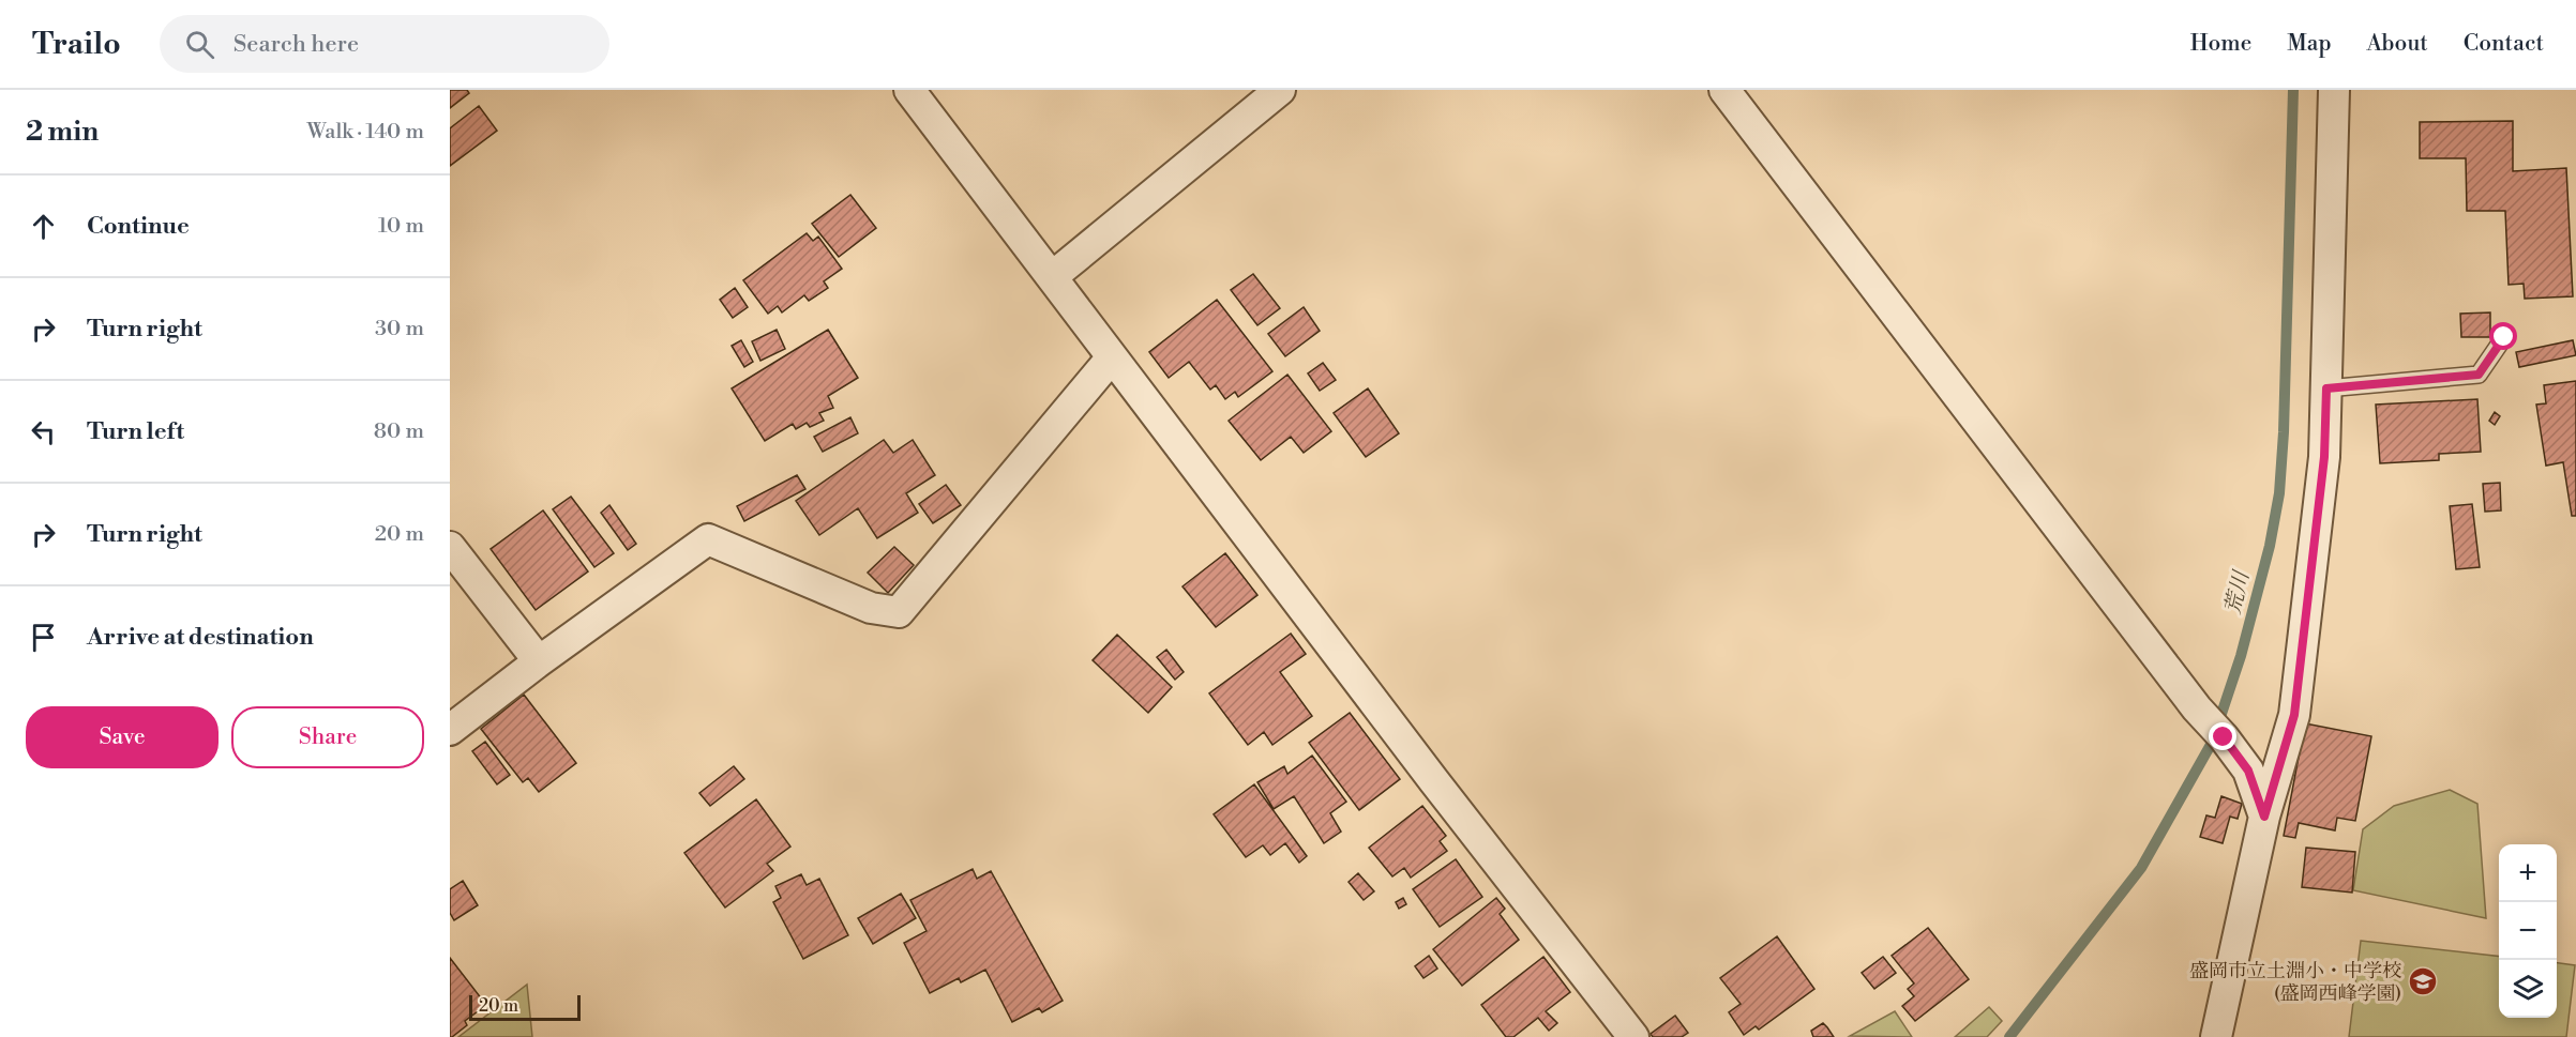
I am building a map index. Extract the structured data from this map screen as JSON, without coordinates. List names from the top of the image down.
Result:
{
  "water": ["荒川"],
  "places": {
    "school or university": ["盛岡市立土淵小・中学校 (盛岡西峰学園)"]
  },
  "scale_bar": "20 m",
  "page": {
    "header": "Trailo",
    "search": "Search here",
    "nav": [
      "Home",
      "Map",
      "About",
      "Contact"
    ],
    "heading": ["2 min", "Walk · 140 m"],
    "list": [
      ["Continue", "10 m"],
      ["Turn right", "30 m"],
      ["Turn left", "80 m"],
      ["Turn right", "20 m"],
      "Arrive at destination"
    ],
    "buttons": ["Save", "Share"],
    "map_buttons": ["+", "−"],
    "scale": "20 m"
  }
}
